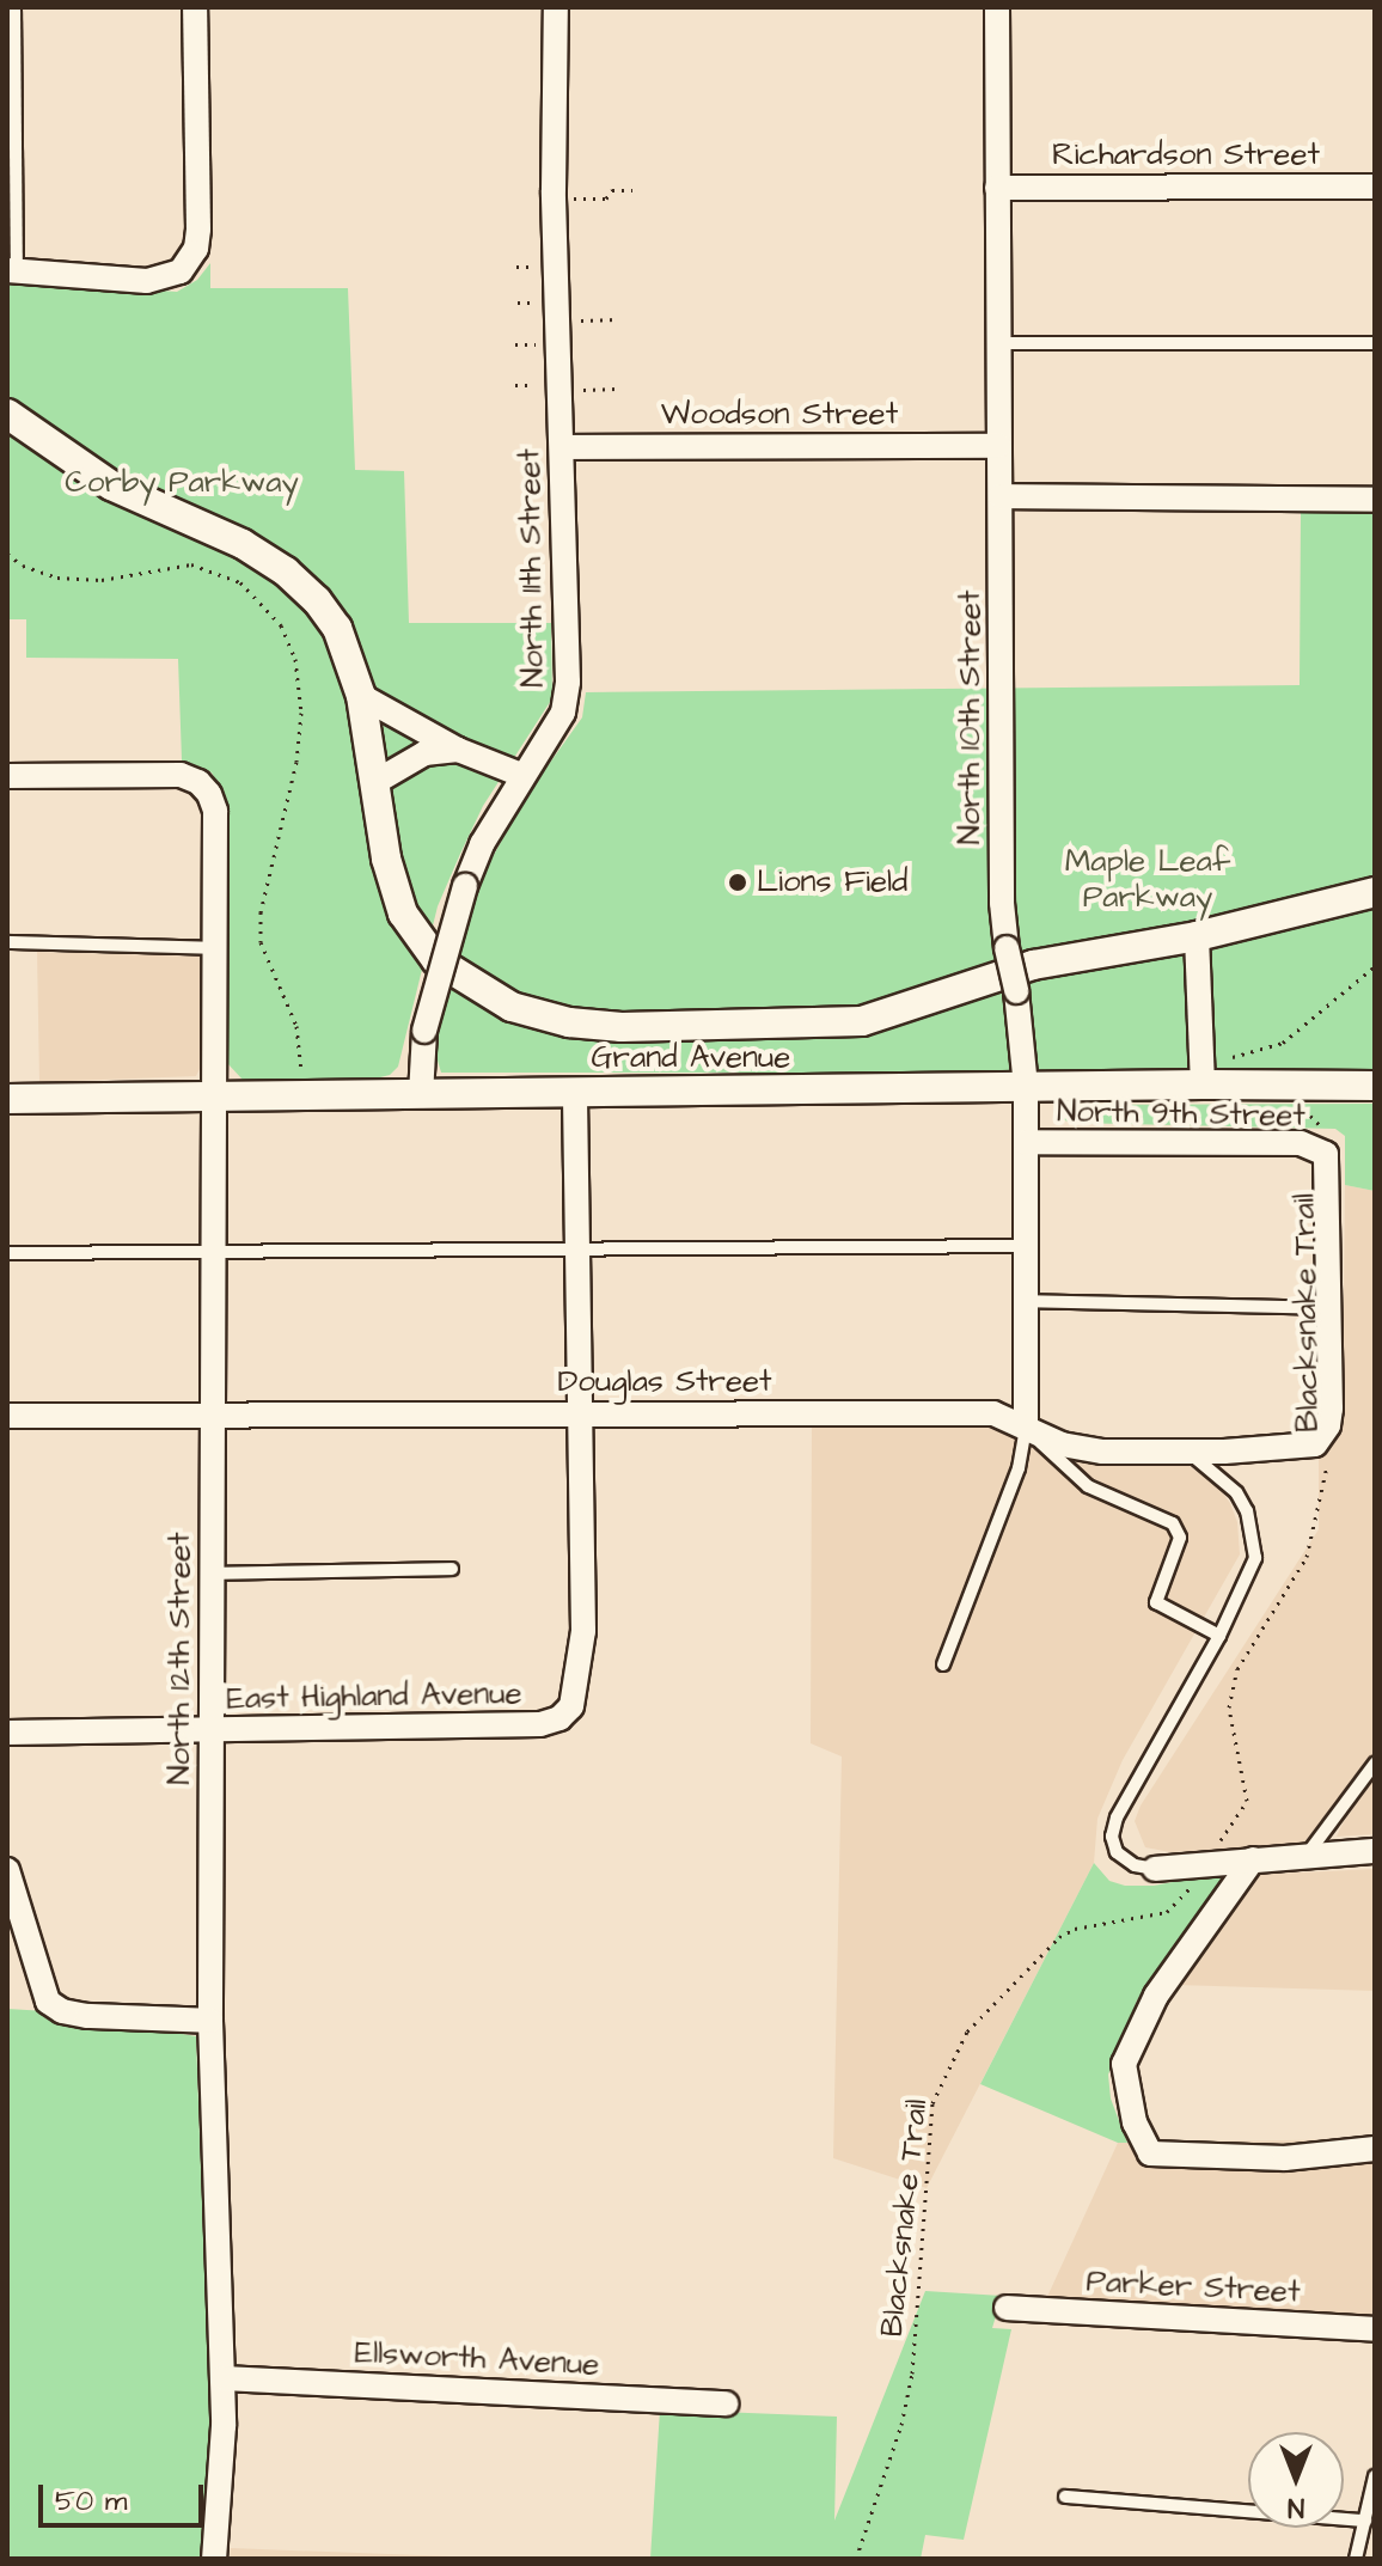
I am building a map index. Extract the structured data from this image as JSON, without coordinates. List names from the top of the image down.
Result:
{
  "streets": {
    "street": [
      "Richardson Street",
      "Woodson Street",
      "North 11th Street",
      "North 10th Street",
      "Grand Avenue",
      "North 9th Street",
      "Douglas Street",
      "North 12th Street",
      "East Highland Avenue",
      "Parker Street",
      "Ellsworth Avenue"
    ],
    "path": ["Blacksnake Trail"]
  },
  "crossings": [
    ["Richardson Street", "North 10th Street"],
    ["Woodson Street", "North 11th Street"],
    ["Woodson Street", "North 10th Street"],
    ["North 11th Street", "Grand Avenue"],
    ["North 10th Street", "Grand Avenue"],
    ["North 10th Street", "North 9th Street"],
    ["North 10th Street", "Douglas Street"],
    ["Grand Avenue", "Blacksnake Trail"],
    ["Grand Avenue", "North 12th Street"],
    ["North 9th Street", "Blacksnake Trail"],
    ["North 9th Street", "Douglas Street"],
    ["Blacksnake Trail", "Douglas Street"],
    ["Douglas Street", "North 12th Street"],
    ["Douglas Street", "East Highland Avenue"],
    ["North 12th Street", "East Highland Avenue"],
    ["North 12th Street", "Ellsworth Avenue"]
  ],
  "parks": ["Corby Parkway", "Maple Leaf Parkway"],
  "places": ["Lions Field"],
  "scale_bar": "50 m",
  "north": "bottom"
}
